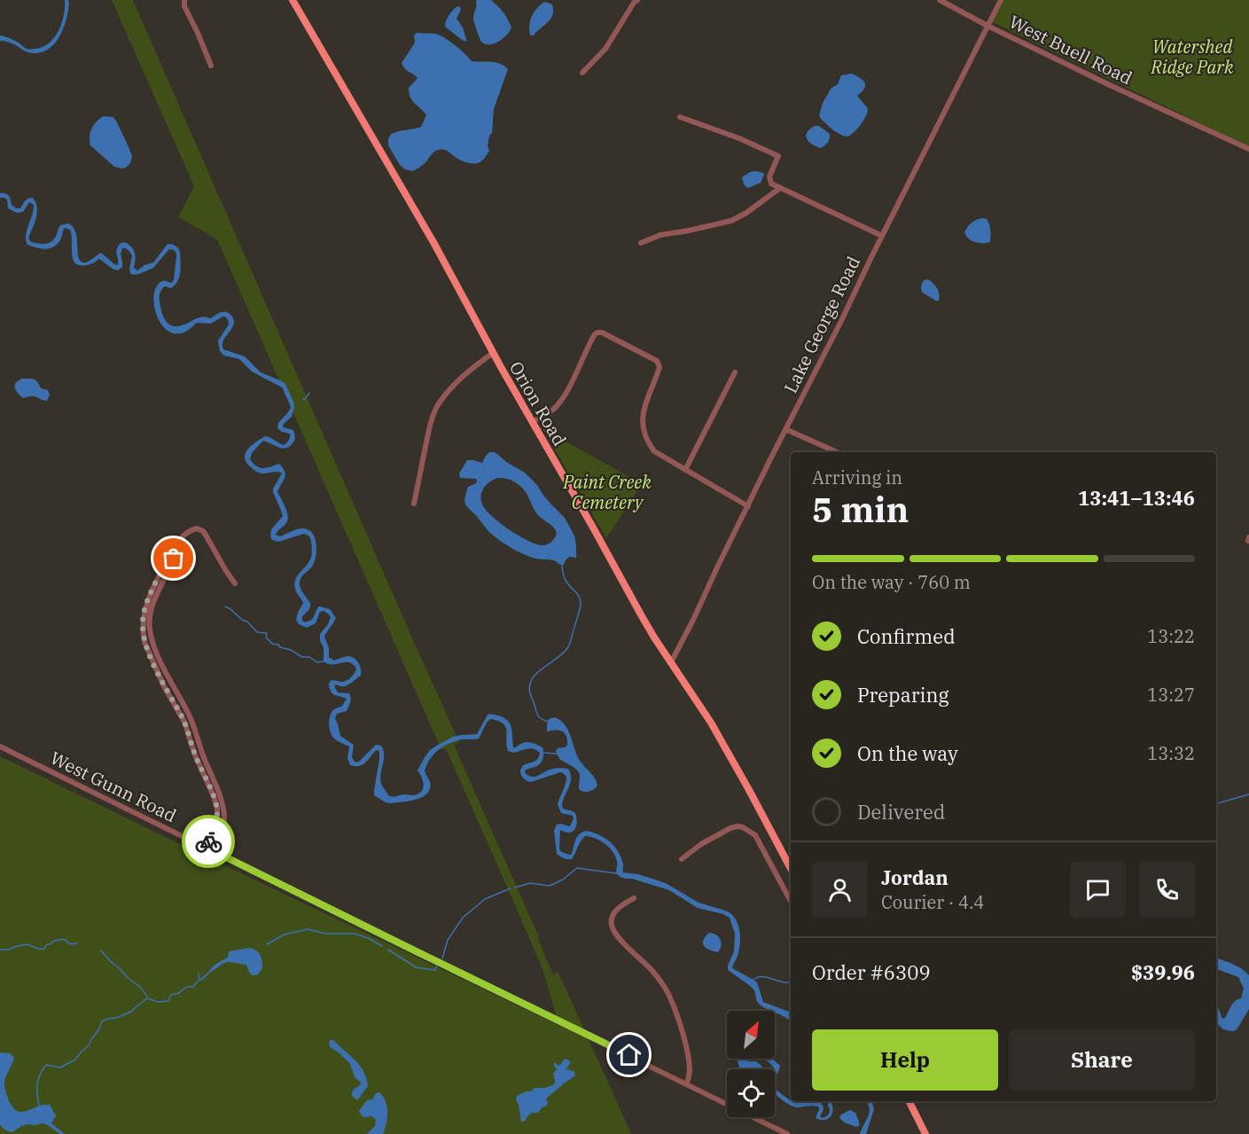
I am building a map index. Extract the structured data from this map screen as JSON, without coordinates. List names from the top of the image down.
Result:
{
  "streets": {
    "main road": ["Orion Road"],
    "street": ["West Buell Road", "Lake George Road", "West Gunn Road"]
  },
  "crossings": [
    ["West Buell Road", "Lake George Road"],
    ["Lake George Road", "Orion Road"]
  ],
  "parks": ["Watershed Ridge Park", "Paint Creek Cemetery"],
  "north": "top right",
  "page": {
    "heading": ["5 min", "Arriving in", "13:41–13:46"],
    "panel": [
      "Jordan",
      "Courier · 4.4",
      "Order #6309",
      "$39.96"
    ],
    "bar": "On the way · 760 m",
    "list": [
      ["Confirmed", "13:22"],
      ["Preparing", "13:27"],
      ["On the way", "13:32"],
      "Delivered"
    ],
    "buttons": ["Help", "Share"]
  }
}
